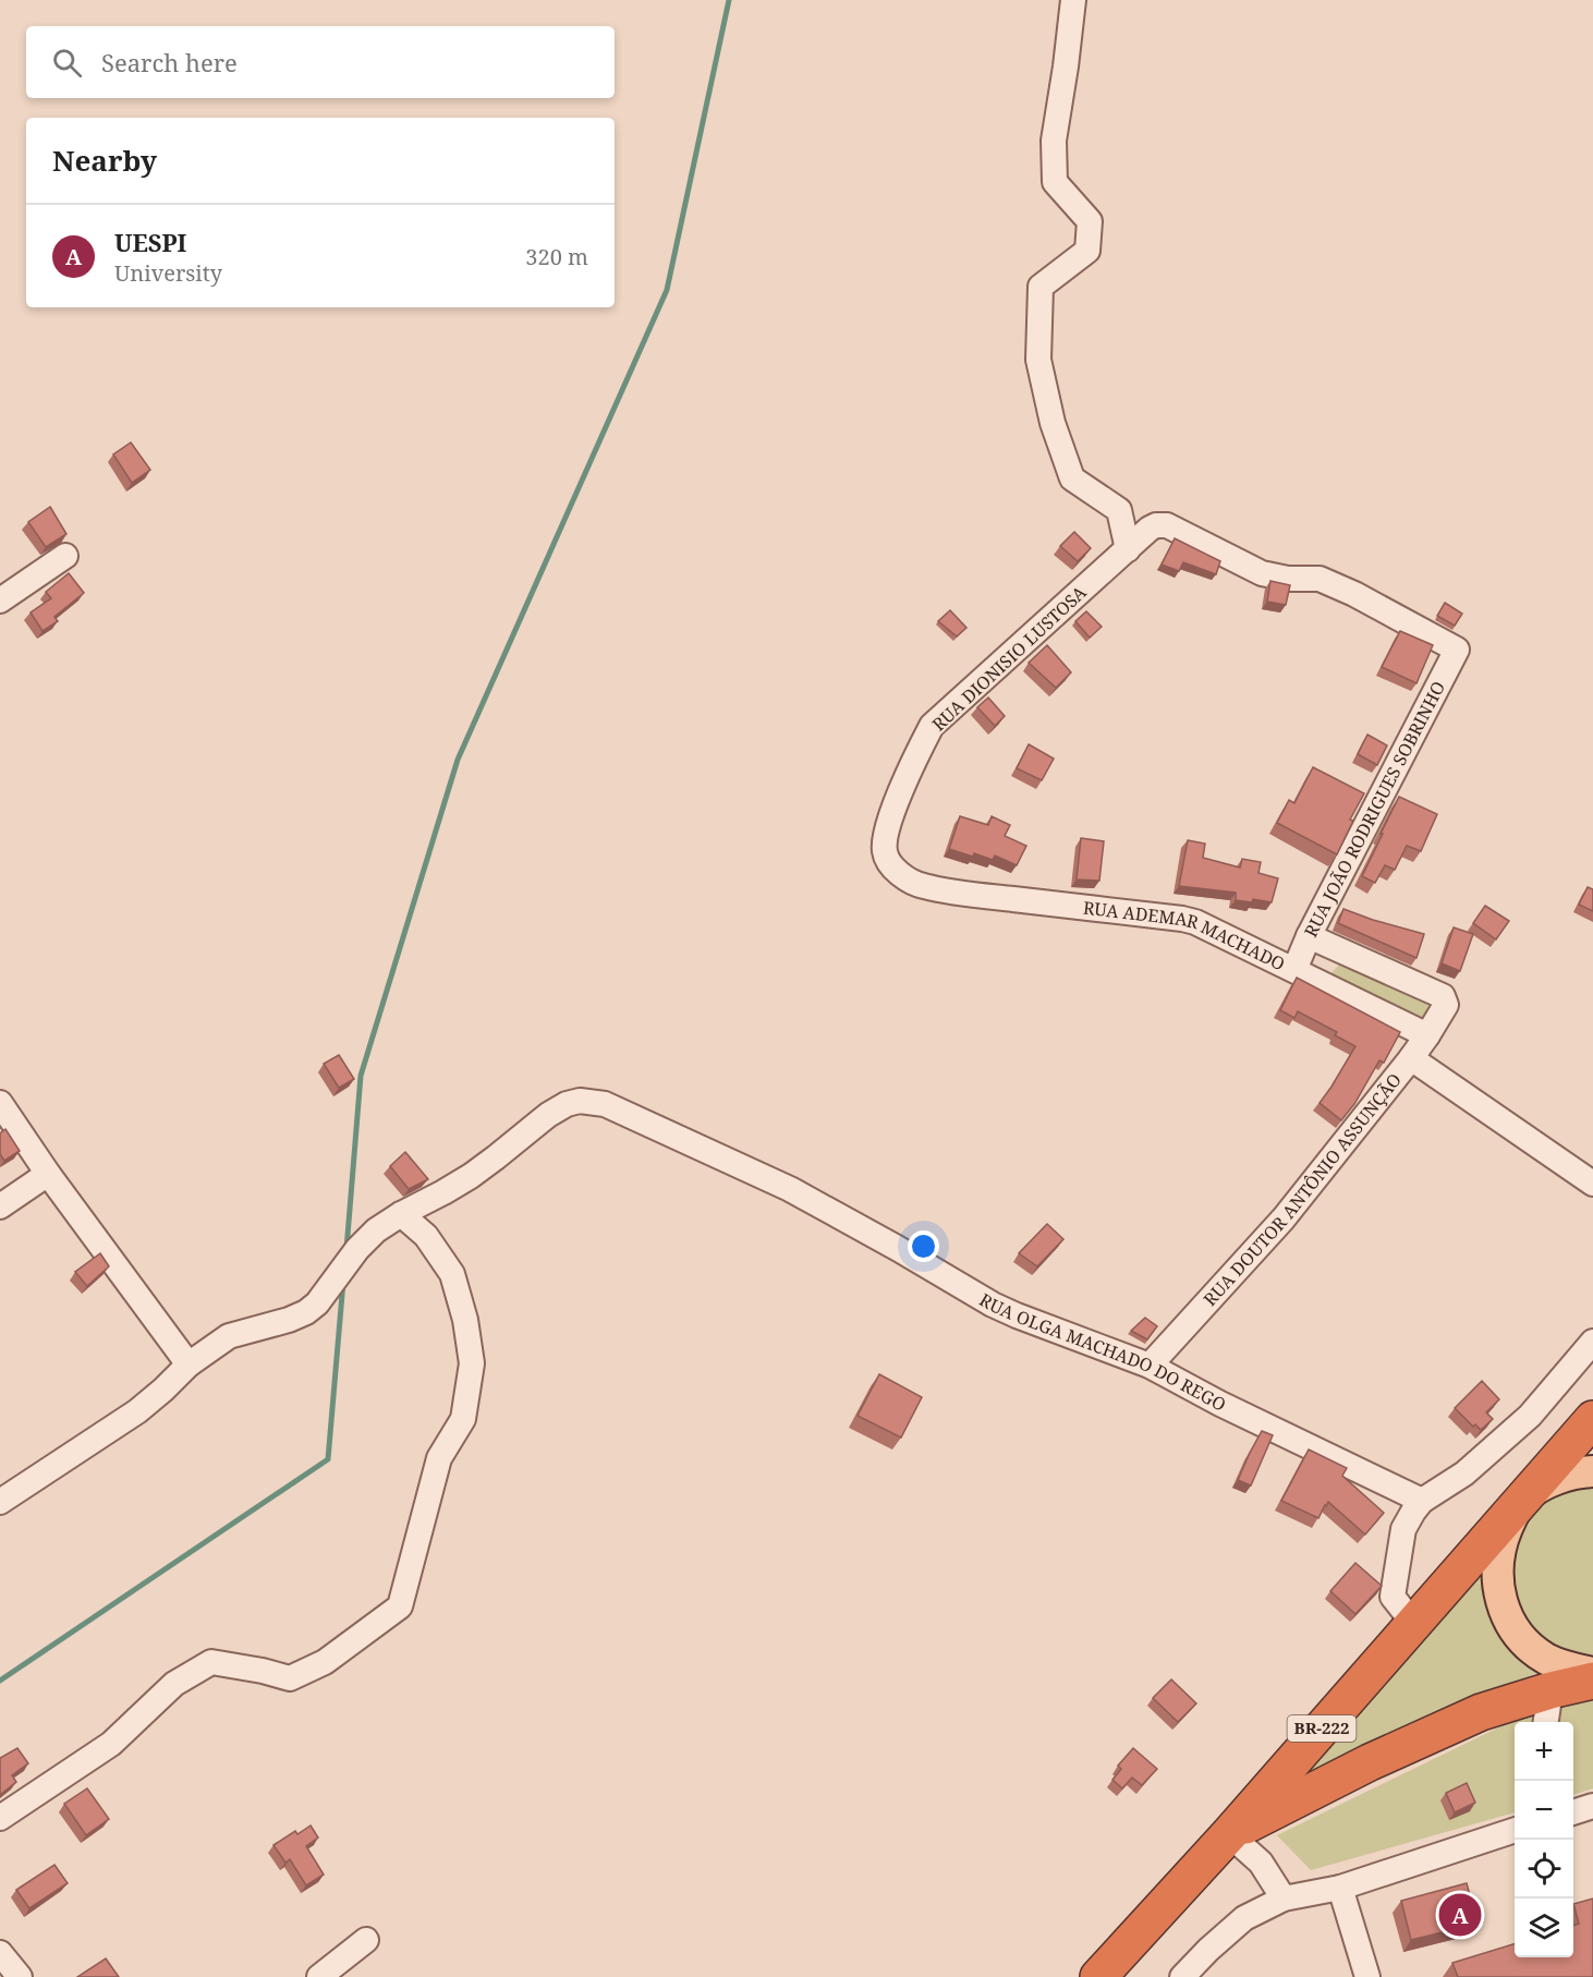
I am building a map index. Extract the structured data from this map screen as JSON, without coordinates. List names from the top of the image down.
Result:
{
  "streets": {
    "highway": ["BR-222"],
    "street": [
      "RUA DIONISIO LUSTOSA",
      "RUA JOÃO RODRIGUES SOBRINHO",
      "RUA ADEMAR MACHADO",
      "RUA DOUTOR ANTÔNIO ASSUNÇÃO",
      "RUA OLGA MACHADO DO REGO"
    ]
  },
  "crossings": [
    ["RUA DIONISIO LUSTOSA", "RUA JOÃO RODRIGUES SOBRINHO"],
    ["RUA DIONISIO LUSTOSA", "RUA ADEMAR MACHADO"],
    ["RUA JOÃO RODRIGUES SOBRINHO", "RUA ADEMAR MACHADO"],
    ["RUA JOÃO RODRIGUES SOBRINHO", "RUA DOUTOR ANTÔNIO ASSUNÇÃO"],
    ["RUA ADEMAR MACHADO", "RUA DOUTOR ANTÔNIO ASSUNÇÃO"],
    ["RUA DOUTOR ANTÔNIO ASSUNÇÃO", "RUA OLGA MACHADO DO REGO"]
  ],
  "page": {
    "search": "Search here",
    "heading": "Nearby",
    "list": [
      {
        "mark": "A",
        "name": "UESPI",
        "note": "University",
        "value": "320 m"
      }
    ],
    "map_buttons": ["+", "−"],
    "pins": "A"
  }
}
